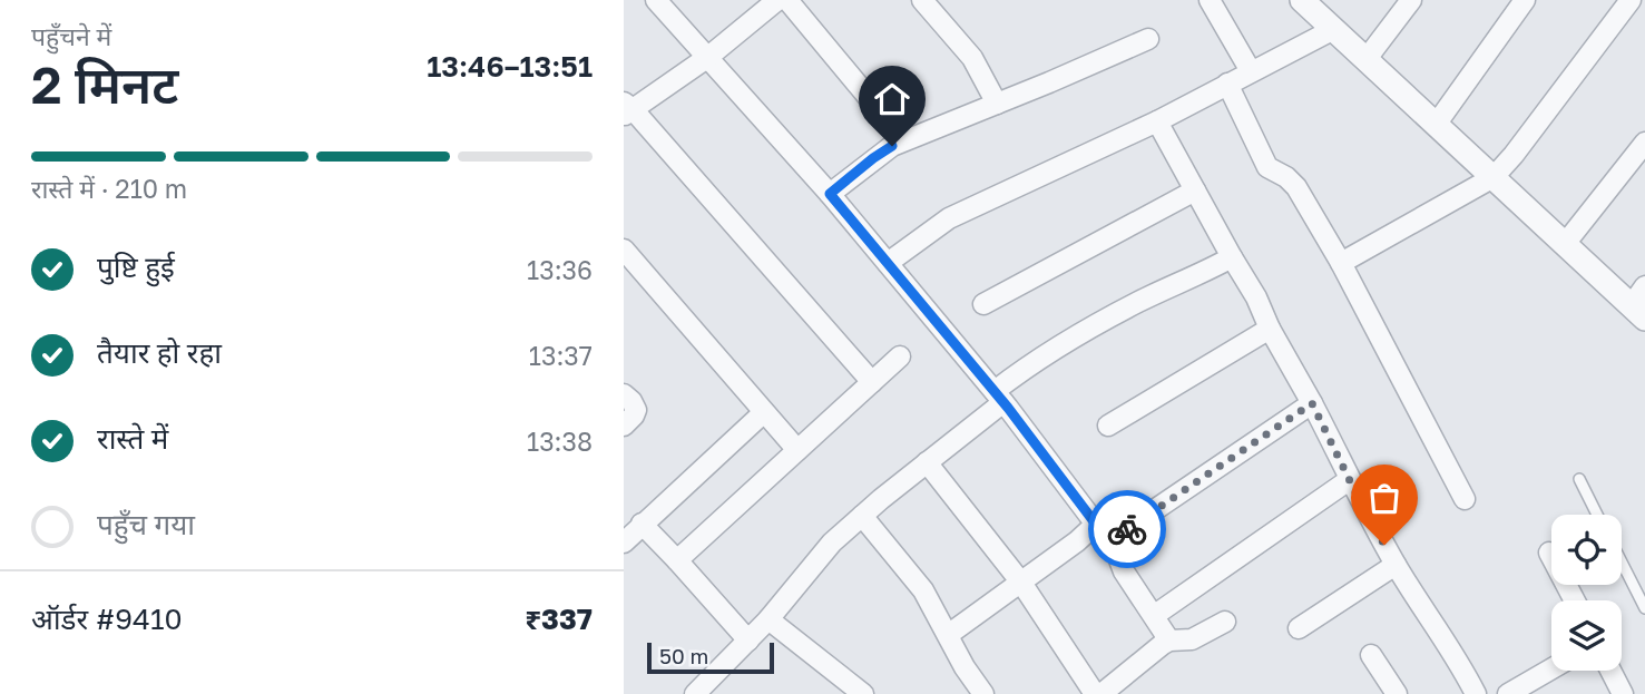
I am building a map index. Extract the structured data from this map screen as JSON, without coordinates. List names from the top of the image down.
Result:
{
  "scale_bar": "50 m",
  "page": {
    "heading": ["2 मिनट", "पहुँचने में", "13:46–13:51"],
    "panel": ["ऑर्डर #9410", "₹337"],
    "bar": "रास्ते में · 210 m",
    "list": [
      ["पुष्टि हुई", "13:36"],
      ["तैयार हो रहा", "13:37"],
      ["रास्ते में", "13:38"],
      "पहुँच गया"
    ],
    "scale": "50 m"
  }
}
